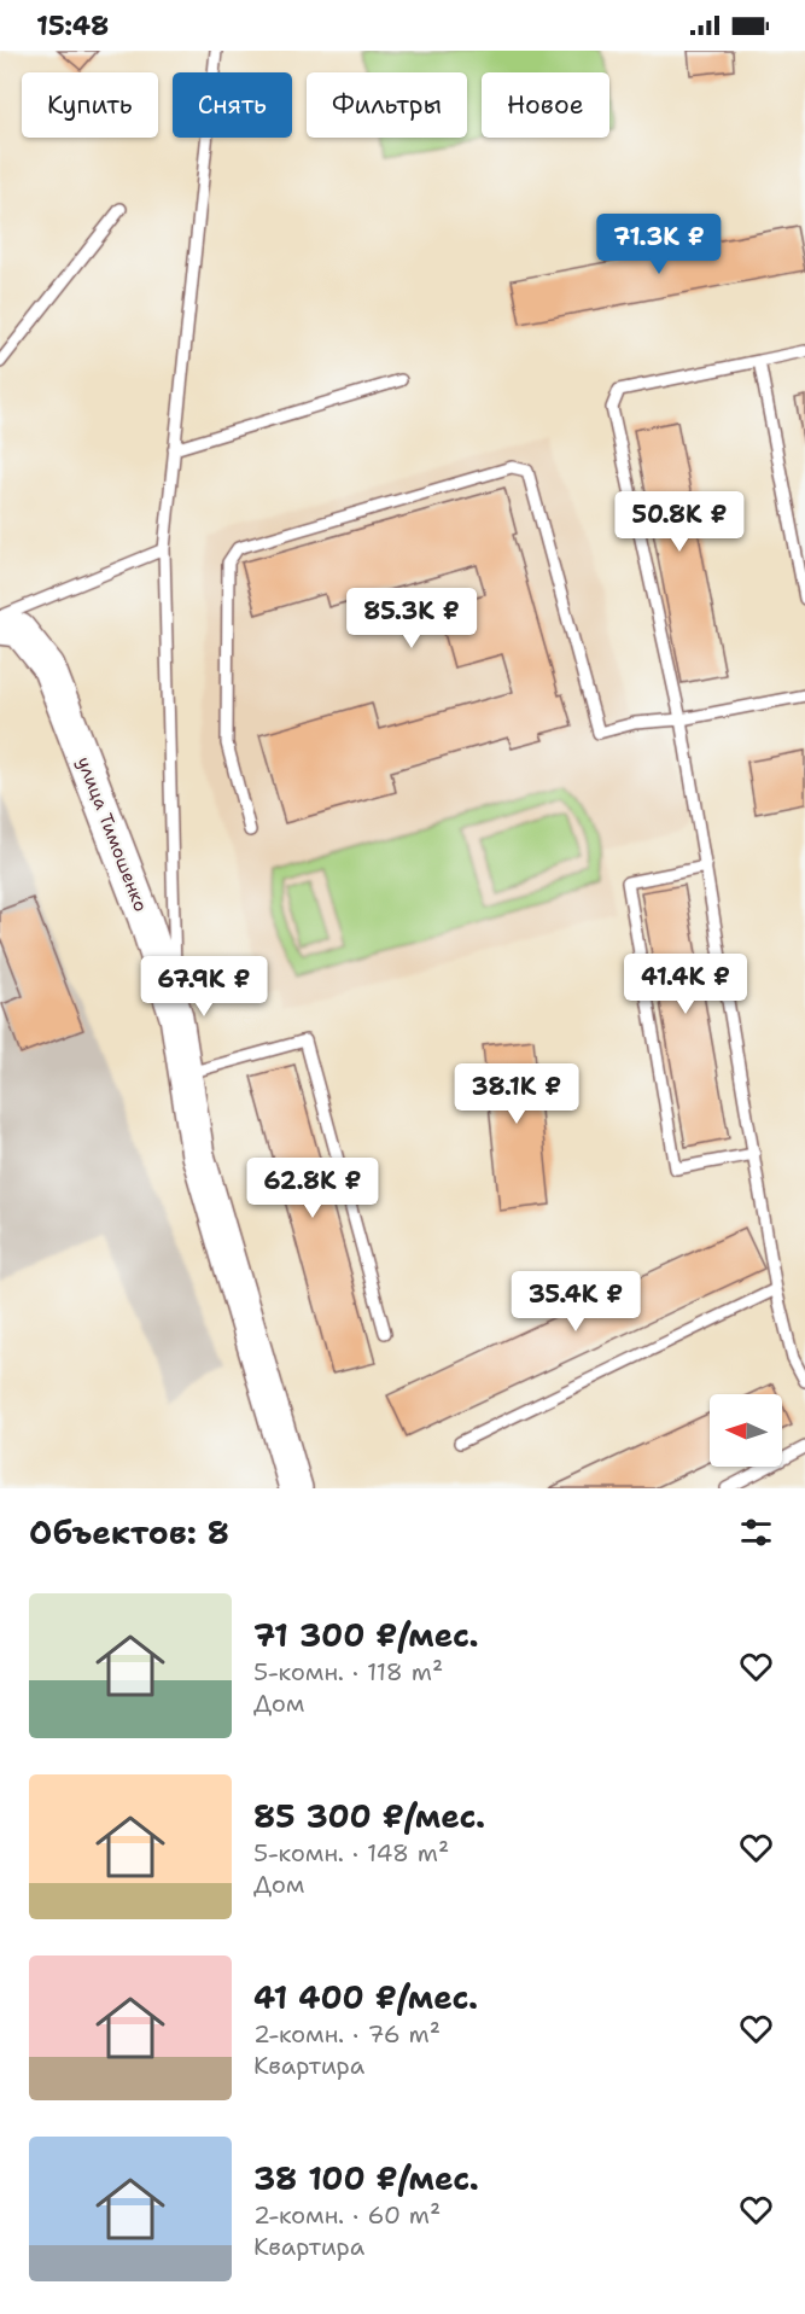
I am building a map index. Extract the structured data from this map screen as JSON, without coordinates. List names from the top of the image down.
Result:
{
  "streets": {
    "street": ["улица Тимошенко"]
  },
  "north": "left",
  "page": {
    "status": "15:48",
    "chip": [
      "Купить",
      "Снять",
      "Фильтры",
      "Новое"
    ],
    "price": [
      "71.3K ₽",
      "50.8K ₽",
      "85.3K ₽",
      "41.4K ₽",
      "67.9K ₽",
      "38.1K ₽",
      "62.8K ₽",
      "35.4K ₽"
    ],
    "heading": "Объектов: 8",
    "list": [
      {
        "name": "71 300 ₽/мес.",
        "note": "5-комн. · 118 m² · Дом"
      },
      {
        "name": "85 300 ₽/мес.",
        "note": "5-комн. · 148 m² · Дом"
      },
      {
        "name": "41 400 ₽/мес.",
        "note": "2-комн. · 76 m² · Квартира"
      },
      {
        "name": "38 100 ₽/мес.",
        "note": "2-комн. · 60 m² · Квартира"
      }
    ]
  }
}
